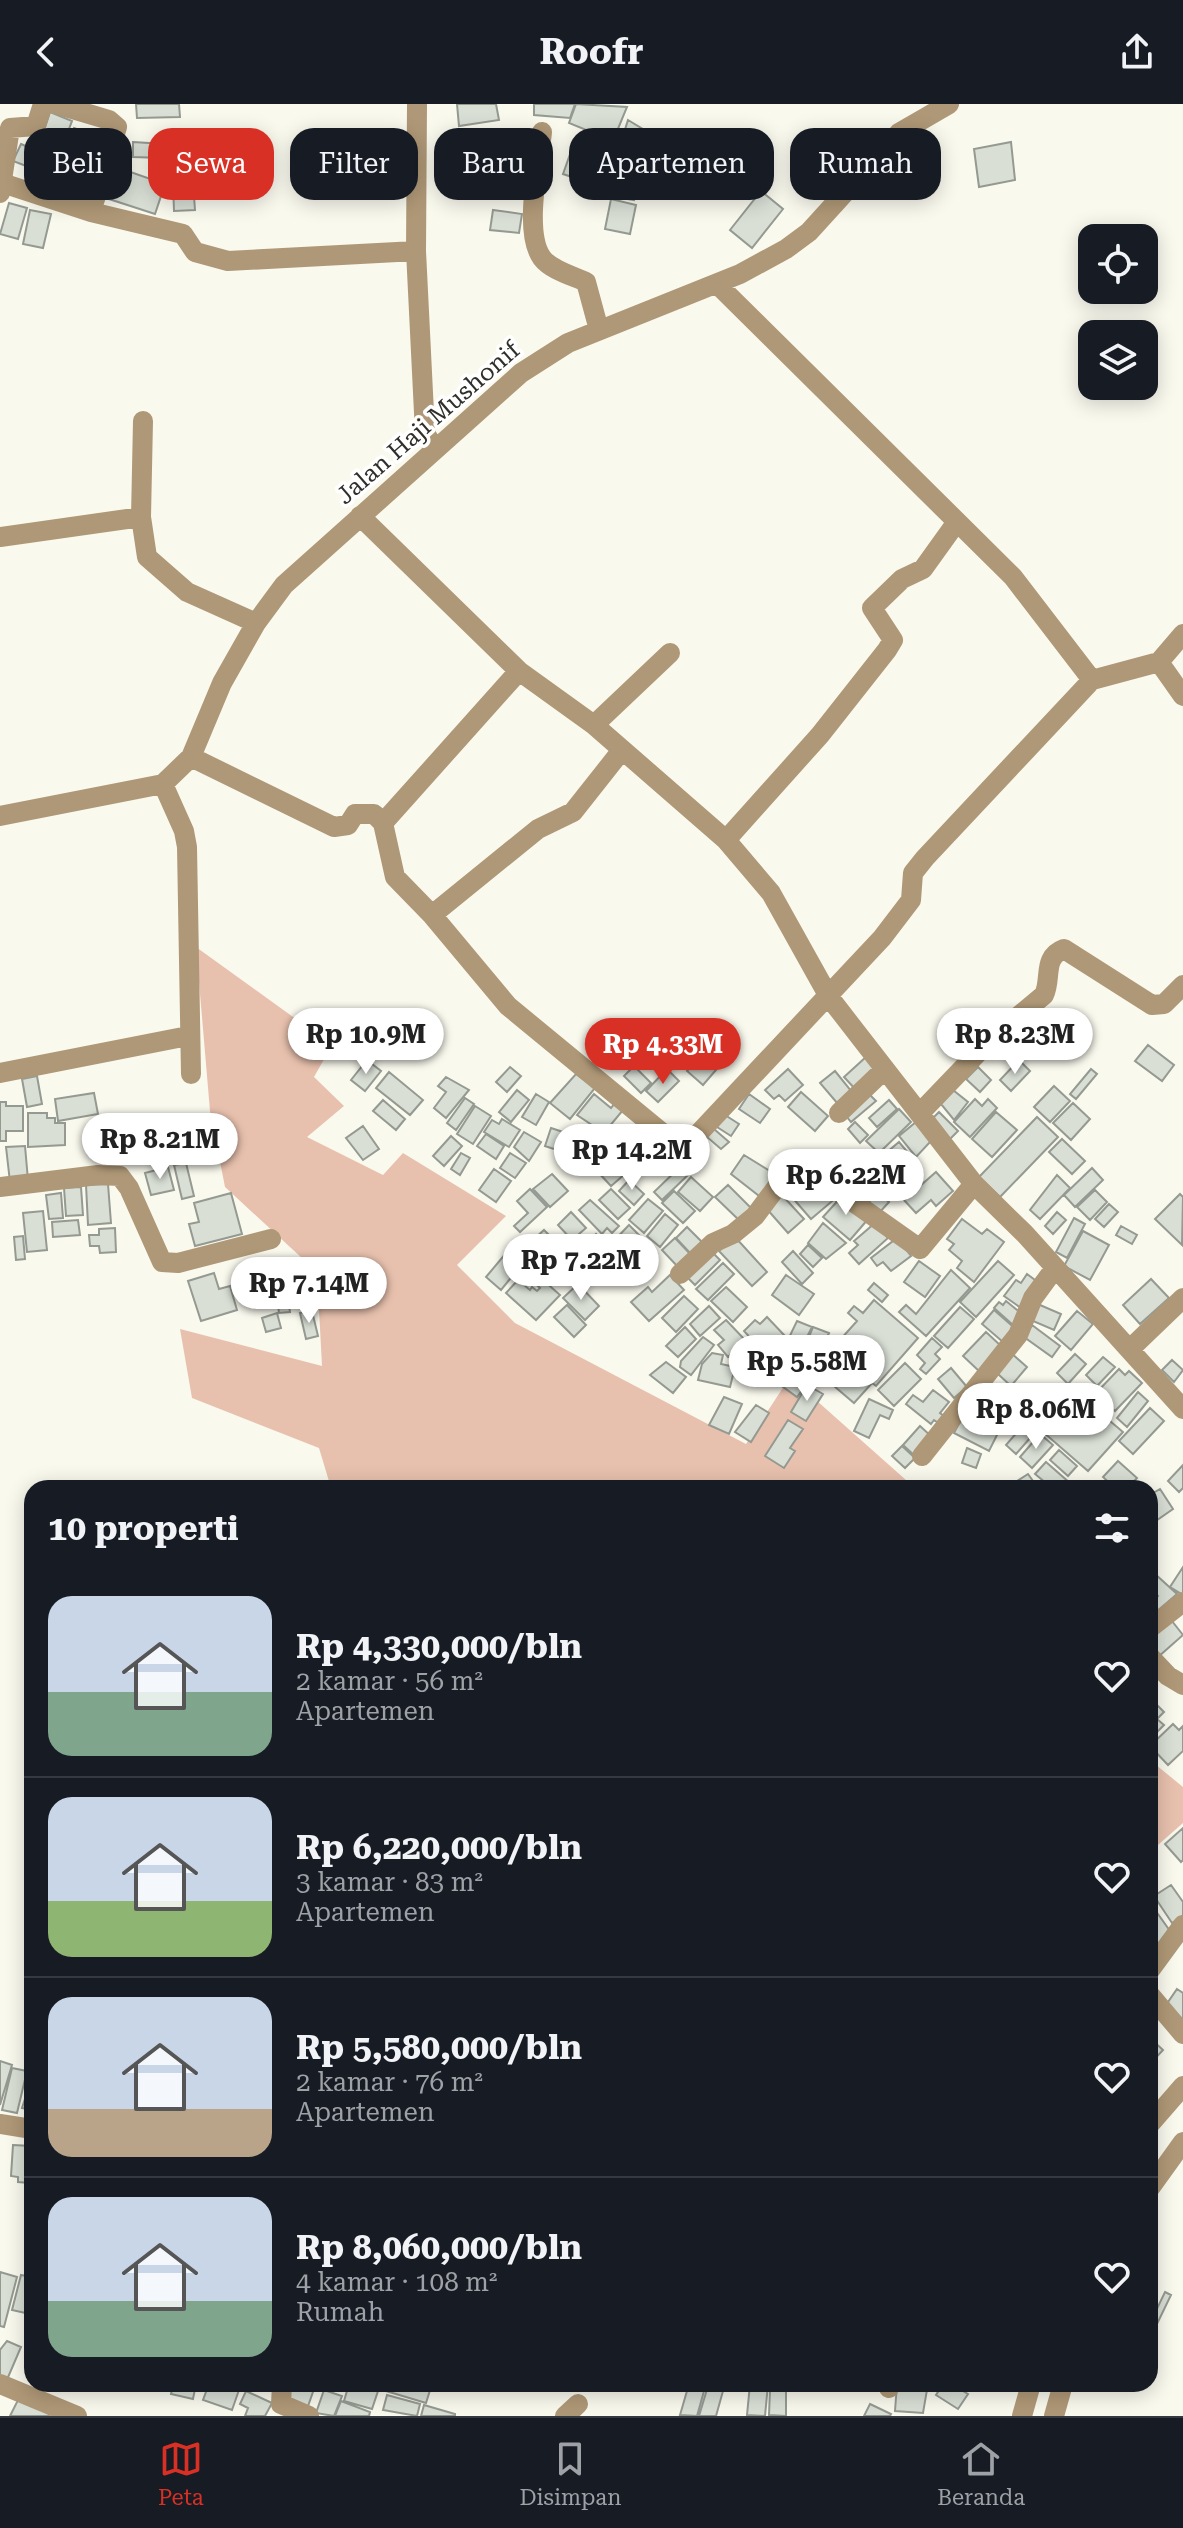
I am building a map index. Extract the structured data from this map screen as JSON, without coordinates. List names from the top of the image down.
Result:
{
  "streets": {
    "street": ["Jalan Haji Mushonif"]
  },
  "page": {
    "header": "Roofr",
    "chip": [
      "Beli",
      "Sewa",
      "Filter",
      "Baru",
      "Apartemen",
      "Rumah"
    ],
    "price": [
      "Rp 10.9M",
      "Rp 8.23M",
      "Rp 4.33M",
      "Rp 8.21M",
      "Rp 14.2M",
      "Rp 6.22M",
      "Rp 7.22M",
      "Rp 7.14M",
      "Rp 5.58M",
      "Rp 8.06M"
    ],
    "heading": "10 properti",
    "list": [
      {
        "name": "Rp 4,330,000/bln",
        "note": "2 kamar · 56 m² · Apartemen"
      },
      {
        "name": "Rp 6,220,000/bln",
        "note": "3 kamar · 83 m² · Apartemen"
      },
      {
        "name": "Rp 5,580,000/bln",
        "note": "2 kamar · 76 m² · Apartemen"
      },
      {
        "name": "Rp 8,060,000/bln",
        "note": "4 kamar · 108 m² · Rumah"
      }
    ],
    "tabs": ["Peta", "Disimpan", "Beranda"]
  }
}
